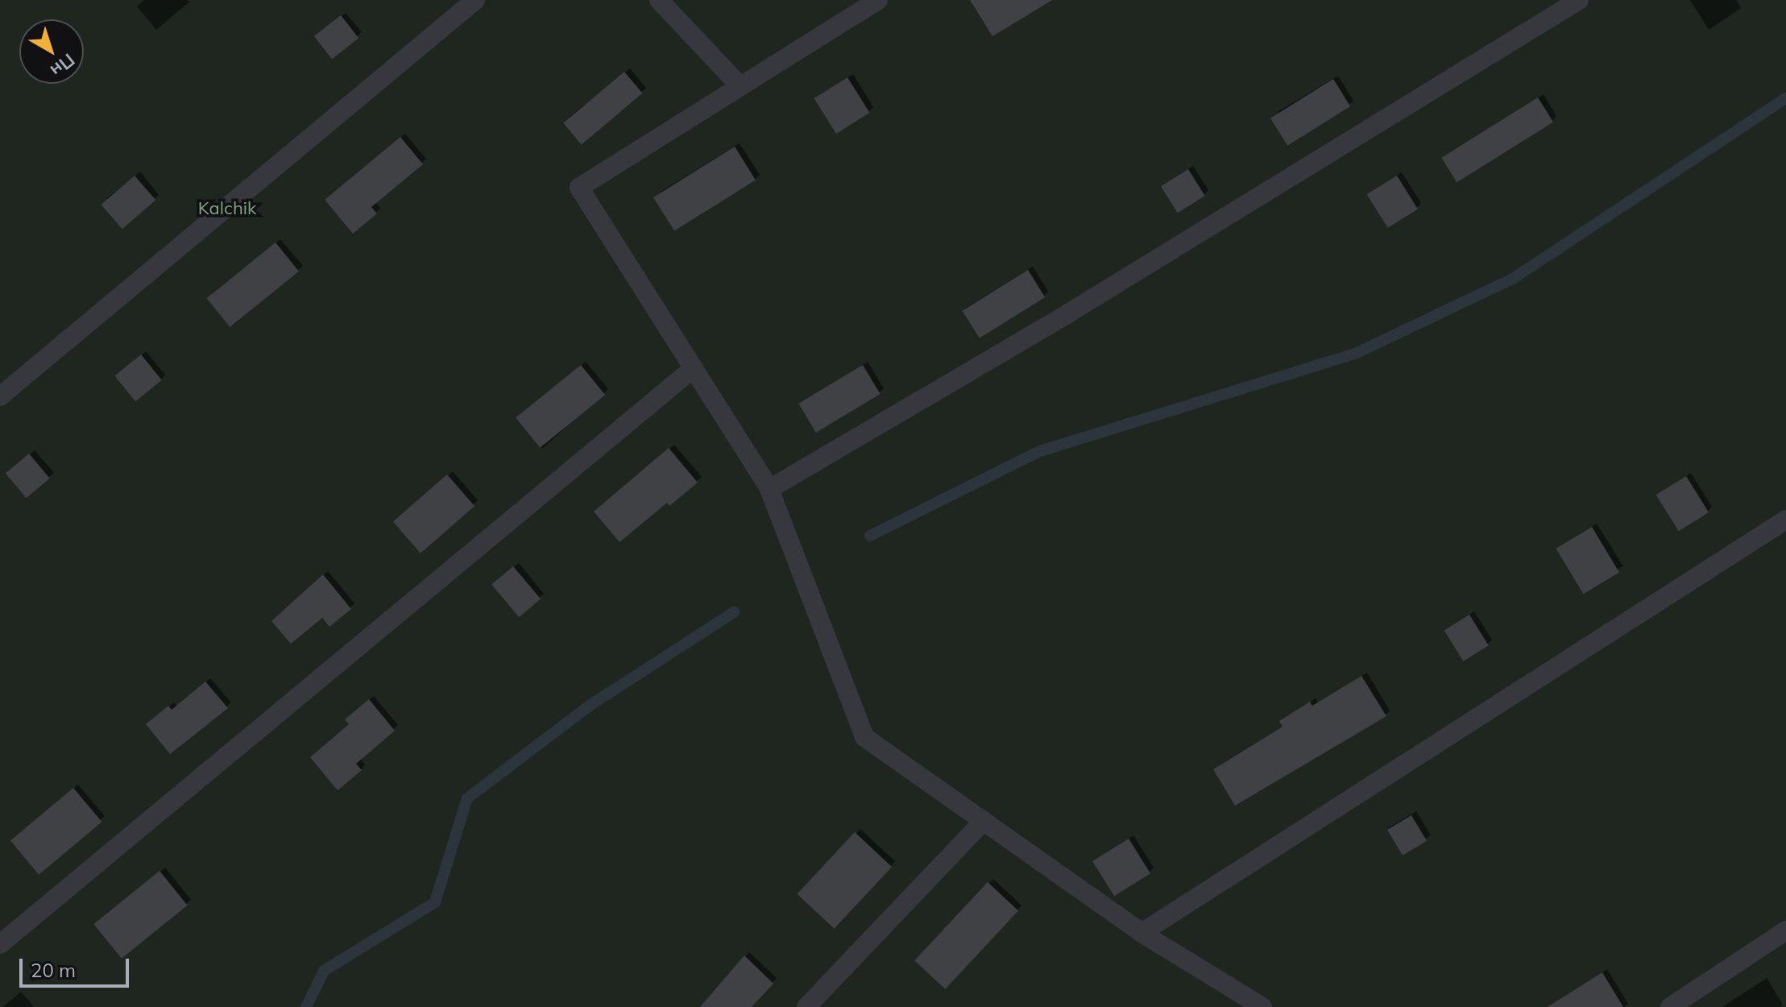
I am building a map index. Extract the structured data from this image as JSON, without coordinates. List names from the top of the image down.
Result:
{
  "parks": ["Kalchik"],
  "scale_bar": "20 m",
  "north": "bottom right"
}
